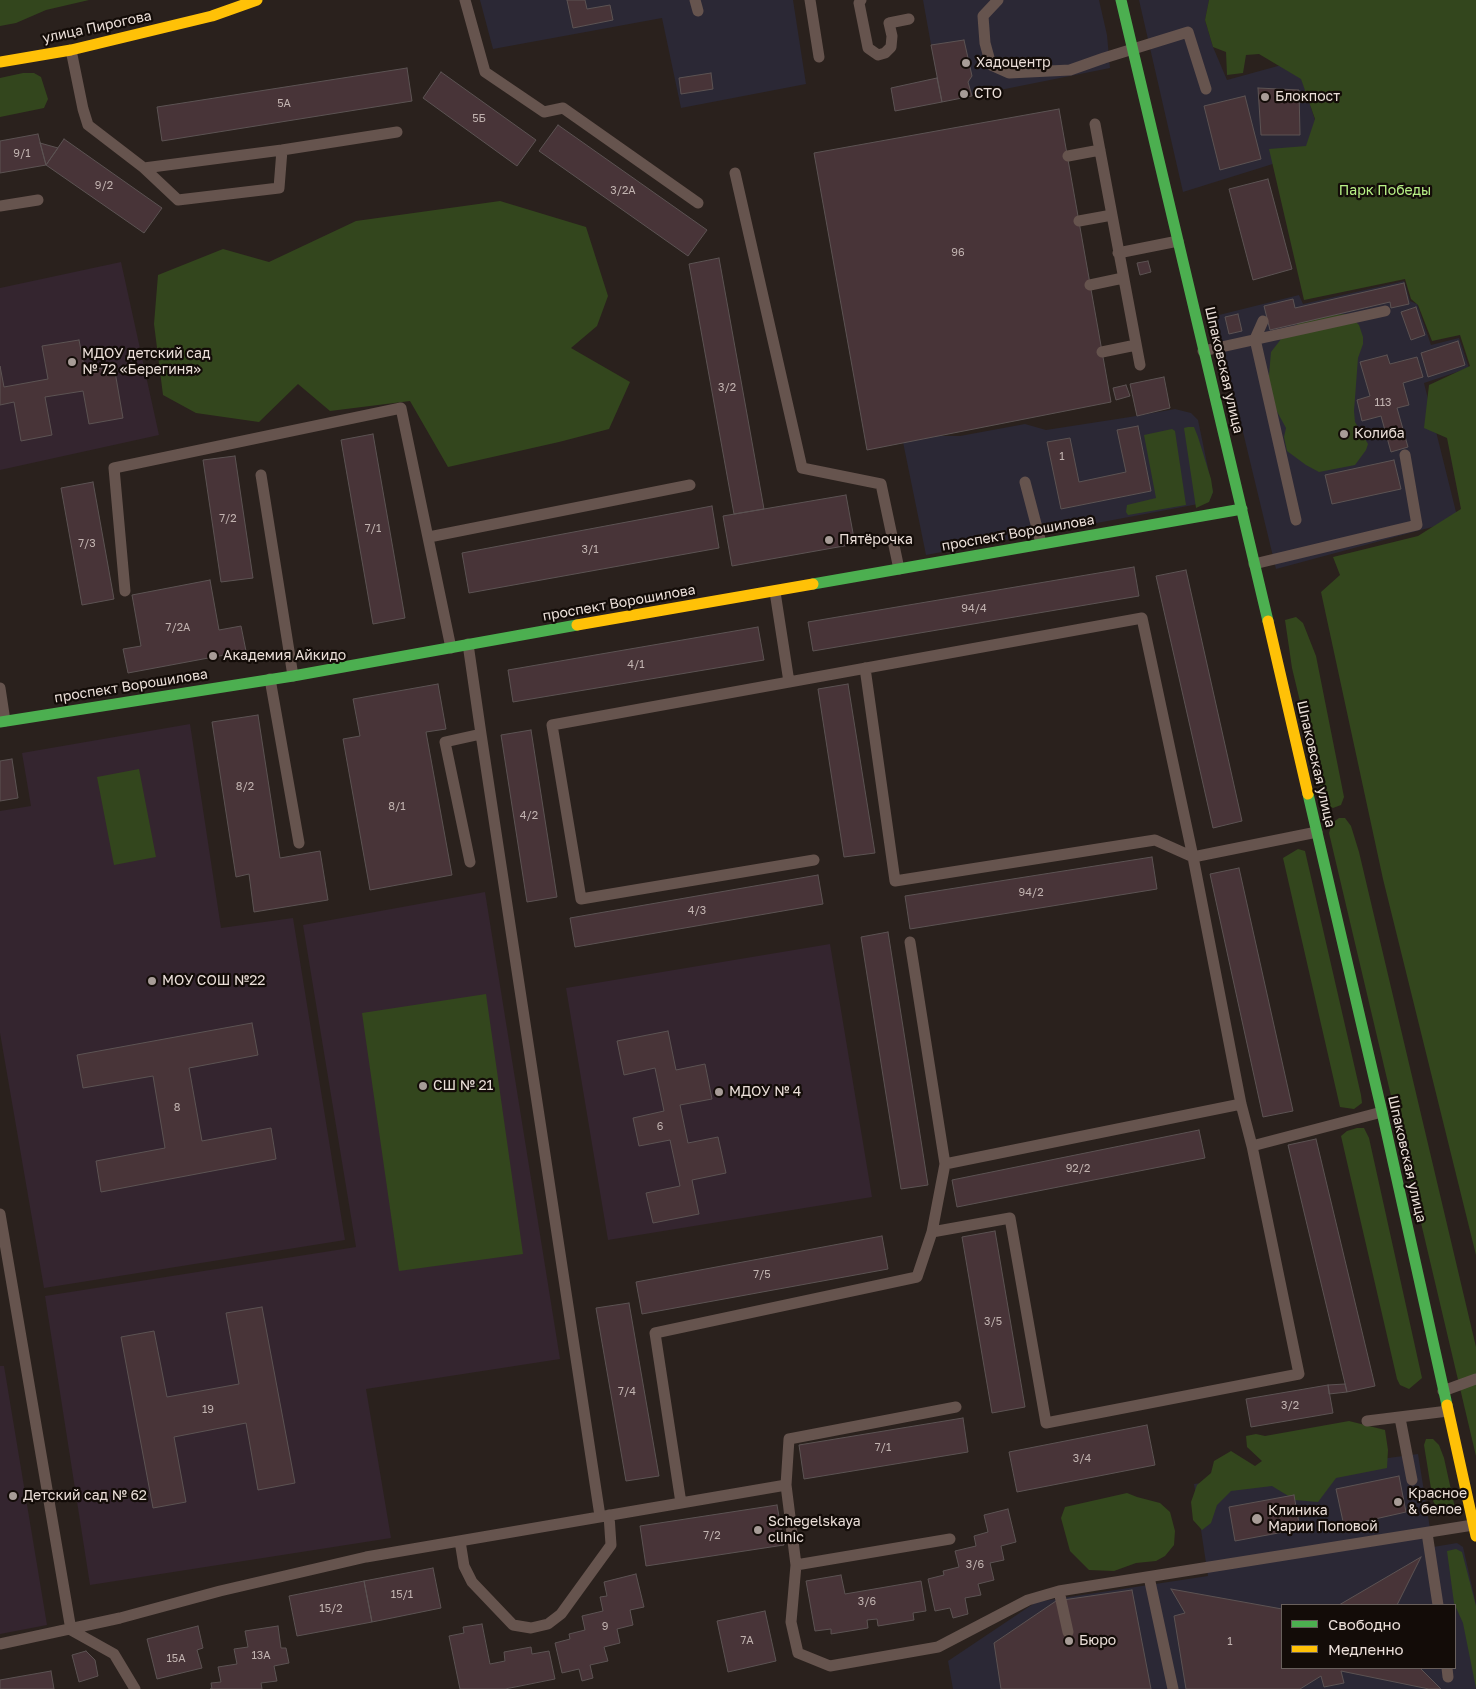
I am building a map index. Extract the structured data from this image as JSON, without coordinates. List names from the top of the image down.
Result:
{
  "streets": {
    "main road": ["улица Пирогова", "Шпаковская улица", "проспект Ворошилова"]
  },
  "crossings": [
    ["Шпаковская улица", "проспект Ворошилова"]
  ],
  "parks": ["Парк Победы"],
  "places": [
    "Хадоцентр",
    "СТО",
    "Блокпост",
    "МДОУ детский сад № 72 «Берегиня»",
    "Колиба",
    "Пятёрочка",
    "Академия Айкидо",
    "МОУ СОШ №22",
    "СШ № 21",
    "МДОУ № 4",
    "Детский сад № 62",
    "Красное & белое",
    "Клиника Марии Поповой",
    "Schegelskaya clinic",
    "Бюро"
  ],
  "house_numbers": [
    "5А",
    "5Б",
    "9/1",
    "9/2",
    "3/2А",
    "96",
    "3/2",
    "113",
    "1",
    "7/2",
    "7/1",
    "7/3",
    "3/1",
    "94/4",
    "7/2А",
    "4/1",
    "8/2",
    "8/1",
    "4/2",
    "94/2",
    "4/3",
    "8",
    "6",
    "92/2",
    "7/5",
    "3/5",
    "7/4",
    "3/2",
    "19",
    "7/1",
    "3/4",
    "7/2",
    "3/6",
    "15/1",
    "3/6",
    "15/2",
    "9",
    "7А",
    "1",
    "13А",
    "15А"
  ],
  "legend": ["Свободно", "Медленно"]
}
